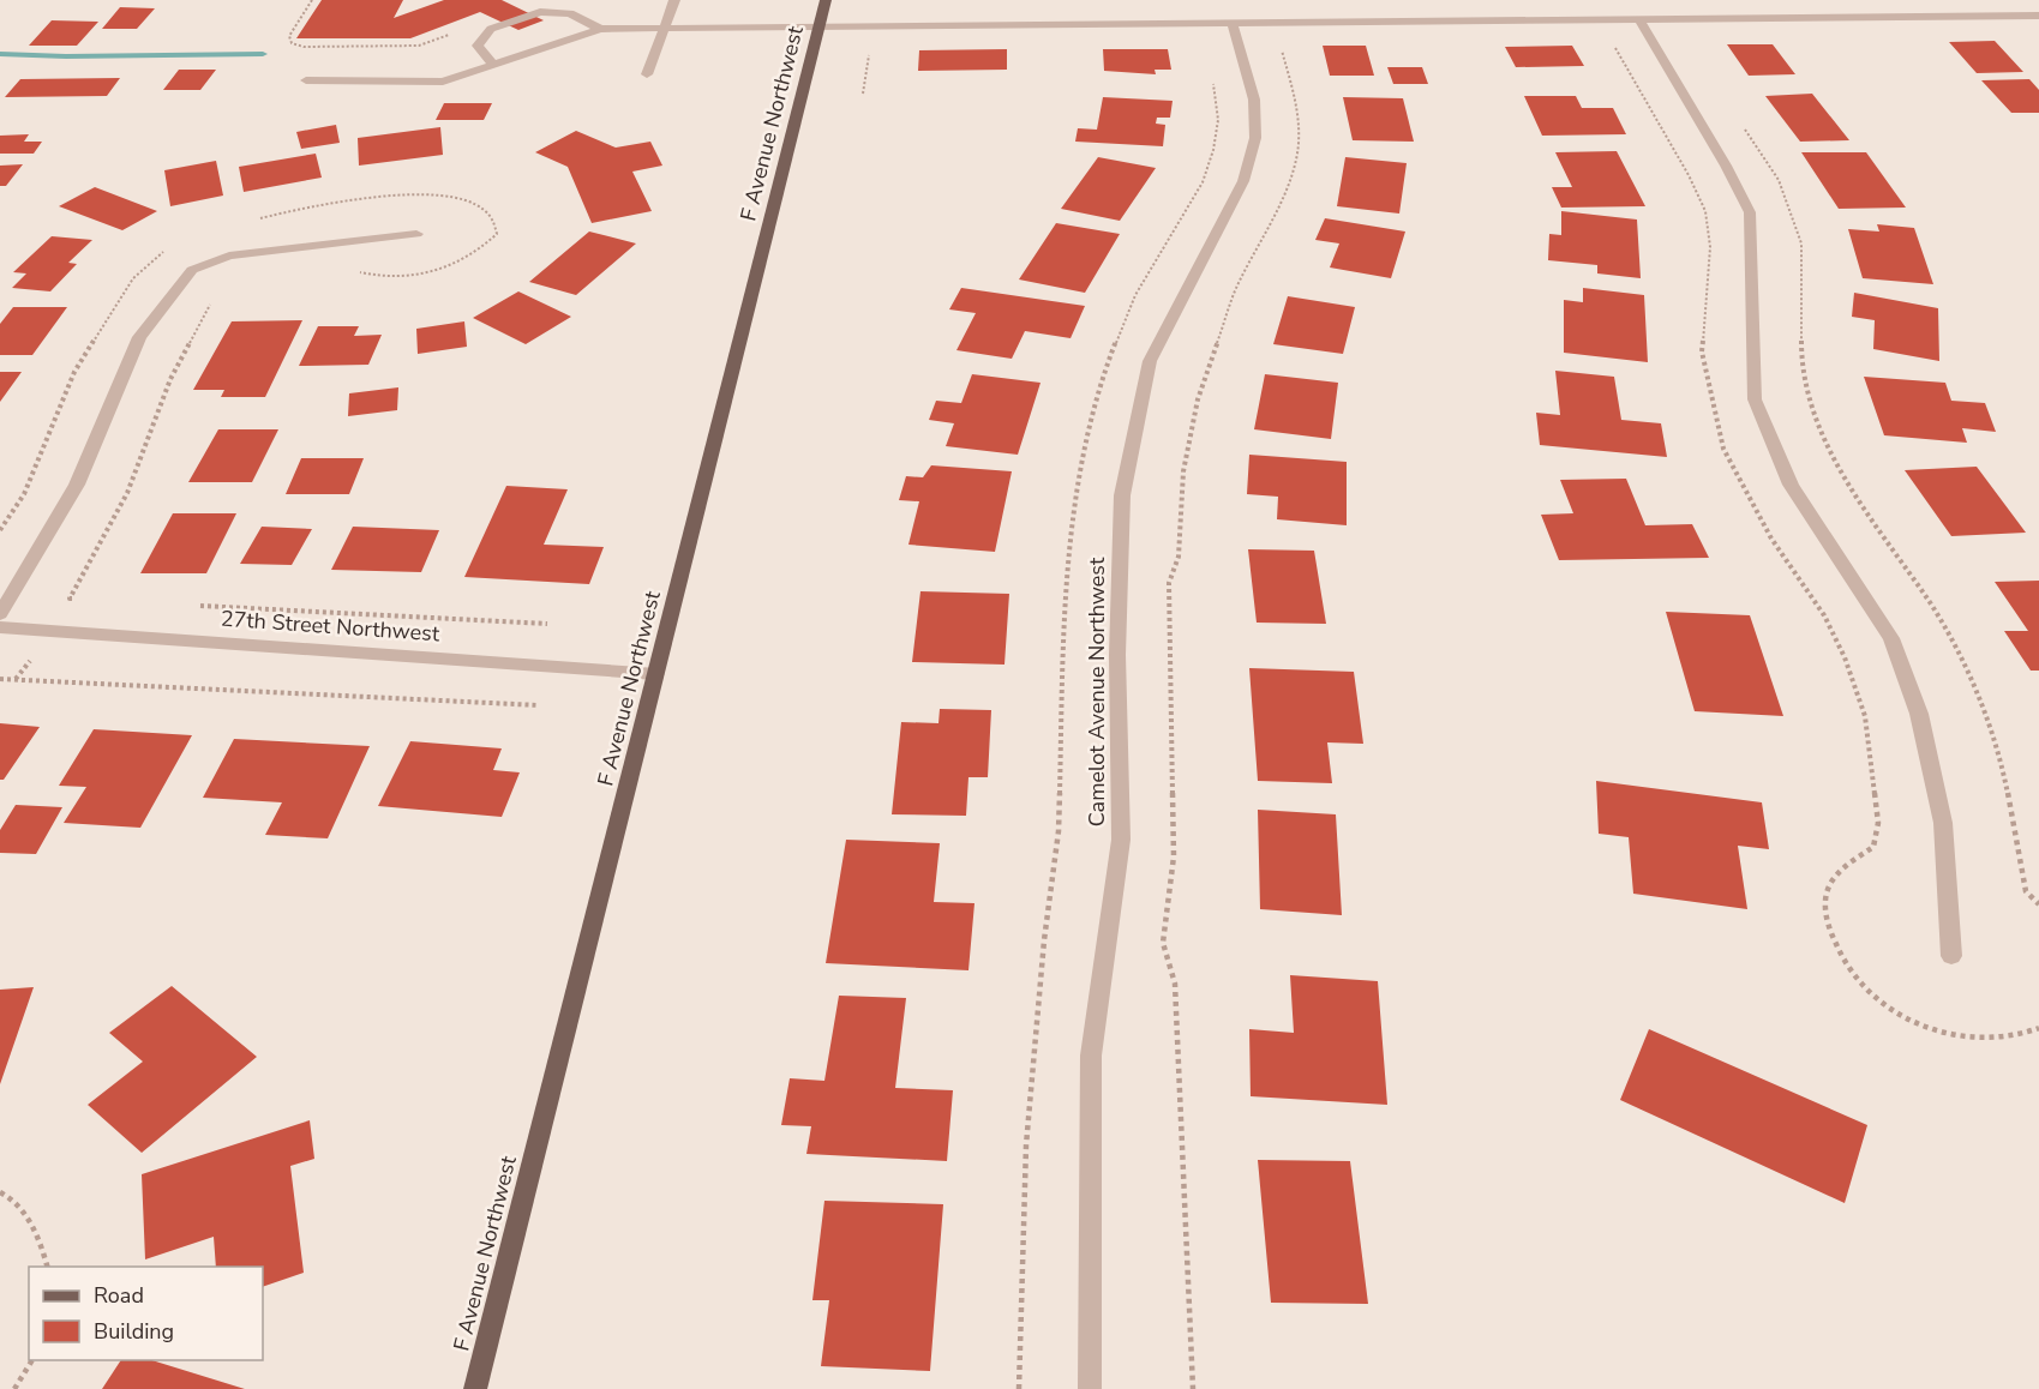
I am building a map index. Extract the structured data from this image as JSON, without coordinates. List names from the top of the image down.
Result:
{
  "streets": {
    "main road": ["F Avenue Northwest"],
    "street": ["27th Street Northwest", "Camelot Avenue Northwest"]
  },
  "crossings": [
    ["F Avenue Northwest", "27th Street Northwest"]
  ],
  "legend": ["Road", "Building"]
}
